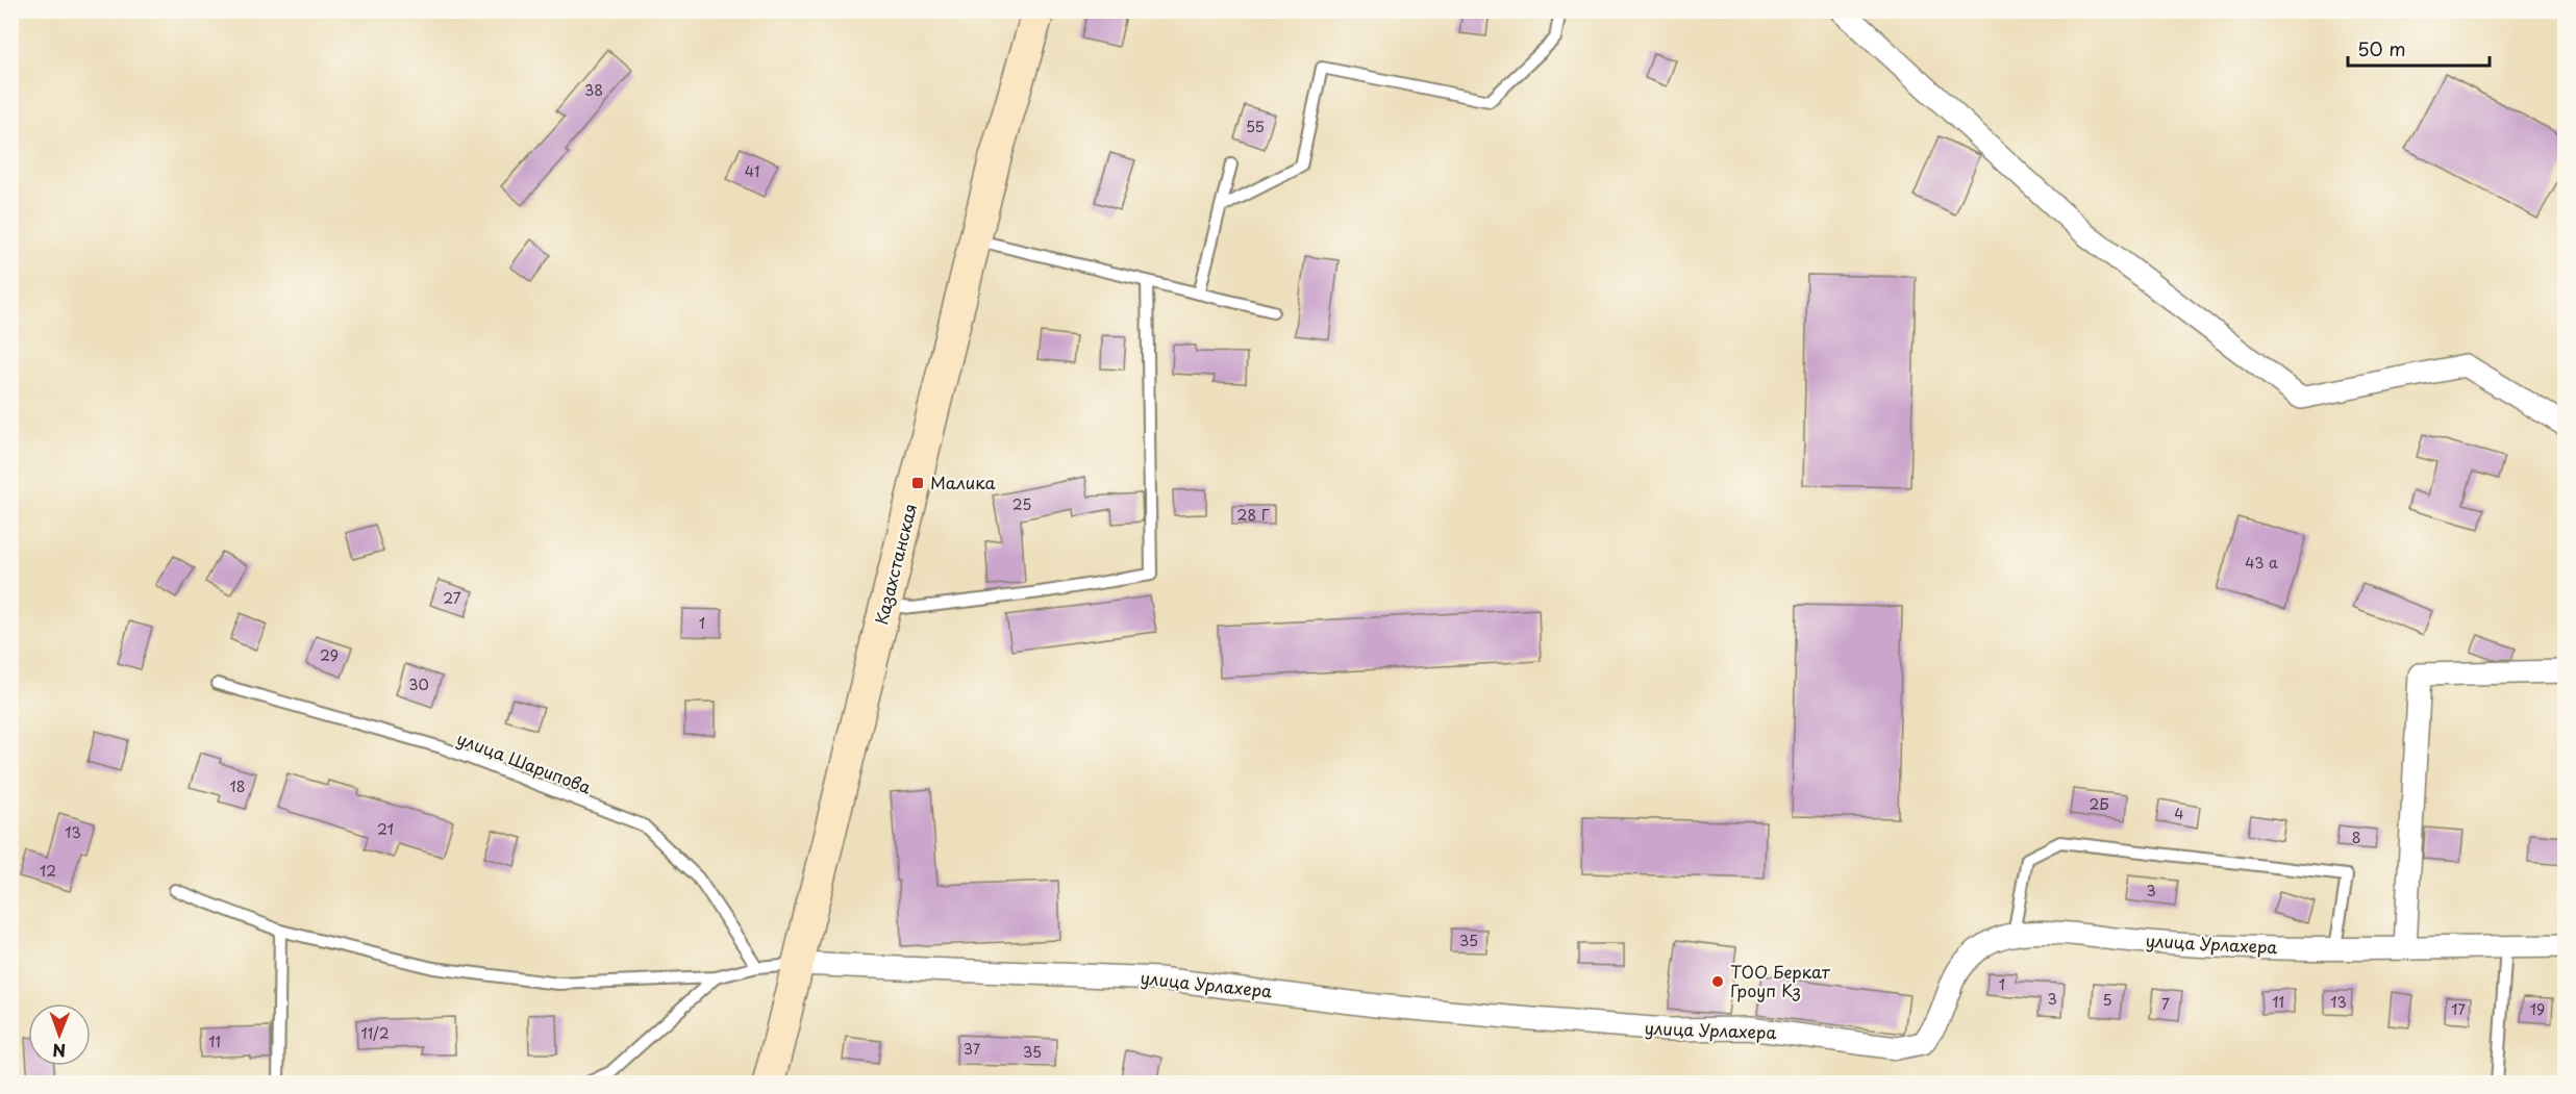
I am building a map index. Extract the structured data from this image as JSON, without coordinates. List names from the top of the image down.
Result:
{
  "streets": {
    "main road": ["Казахстанская"],
    "street": ["улица Урлахера"],
    "lane": ["улица Шарипова"]
  },
  "crossings": [
    ["Казахстанская", "улица Урлахера"]
  ],
  "places": {
    "transit": ["Малика"],
    "other": ["ТОО Беркат Гроуп Кз"]
  },
  "house_numbers": [
    "38",
    "55",
    "41",
    "25",
    "28 Г",
    "43 а",
    "27",
    "1",
    "29",
    "30",
    "18",
    "2Б",
    "4",
    "21",
    "13",
    "8",
    "12",
    "3",
    "35",
    "1",
    "3",
    "5",
    "11",
    "13",
    "7",
    "17",
    "19",
    "11/2",
    "11",
    "37",
    "35"
  ],
  "scale_bar": "50 m",
  "north": "bottom"
}
